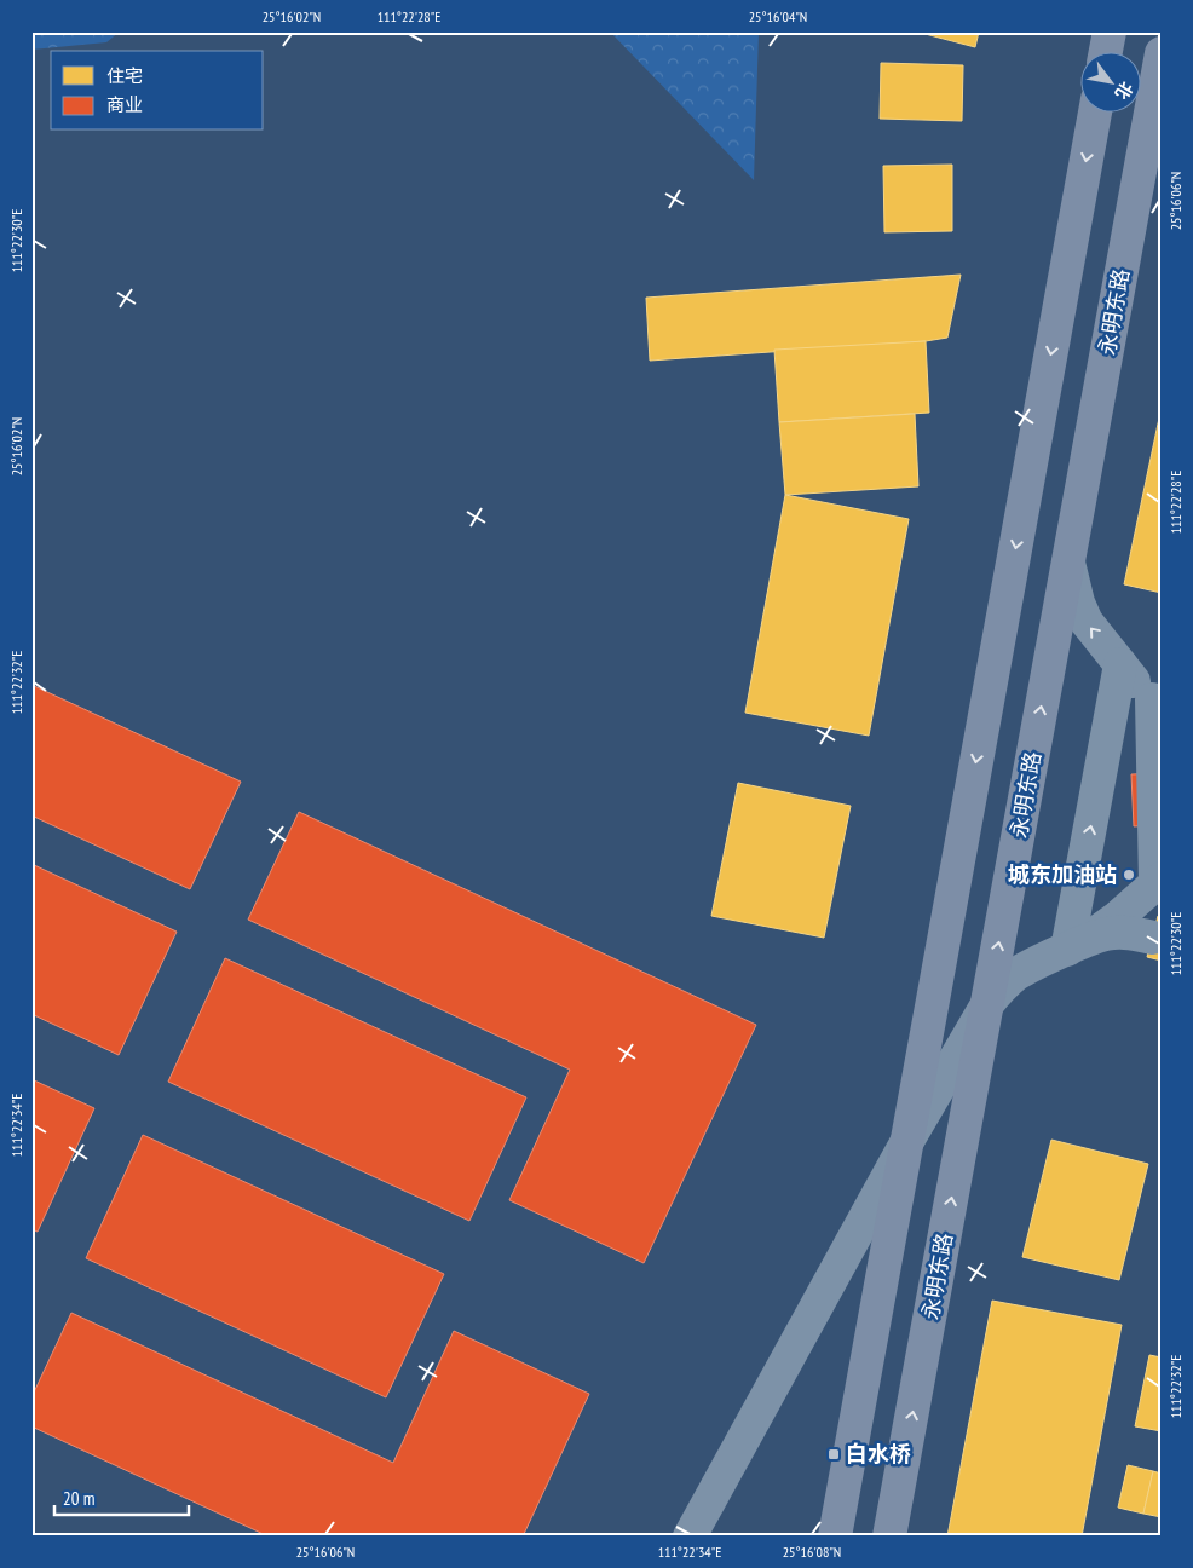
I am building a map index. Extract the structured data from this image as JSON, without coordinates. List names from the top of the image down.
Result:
{
  "streets": {
    "main road": ["永明东路"]
  },
  "places": {
    "other": ["城东加油站"],
    "transit": ["白水桥"]
  },
  "legend": ["住宅", "商业"],
  "scale_bar": "20 m",
  "north": "bottom right",
  "coordinates": [
    "25°16'02\"N",
    "111°22'28\"E",
    "25°16'04\"N",
    "25°16'06\"N",
    "111°22'30\"E",
    "111°22'32\"E",
    "111°22'34\"E",
    "25°16'08\"N"
  ]
}
